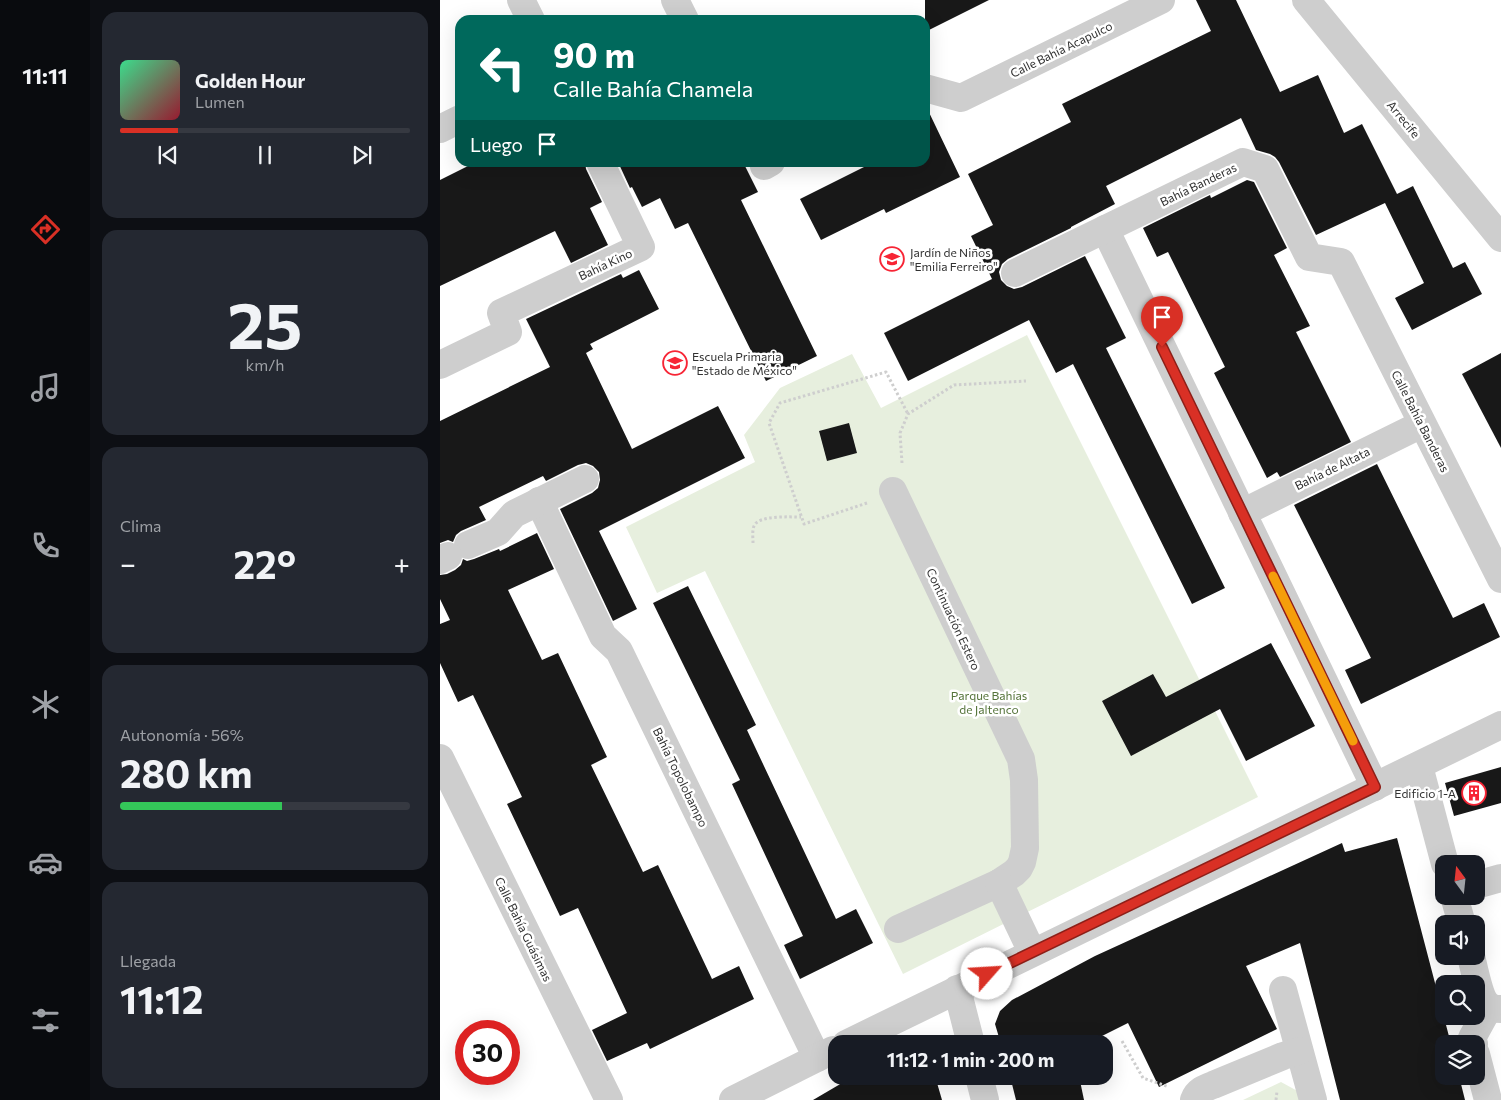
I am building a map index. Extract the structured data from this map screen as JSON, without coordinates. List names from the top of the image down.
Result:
{
  "streets": {
    "street": [
      "Calle Bahía Acapulco",
      "Arrecife",
      "Bahía Banderas",
      "Bahía Kino",
      "Calle Bahía Banderas",
      "Bahía de Altata",
      "Continuación Estero",
      "Bahía Topolobampo",
      "Calle Bahía Guásimas"
    ]
  },
  "crossings": [
    ["Bahía Banderas", "Calle Bahía Banderas"],
    ["Calle Bahía Banderas", "Bahía de Altata"]
  ],
  "parks": ["Parque Bahías de Jaltenco"],
  "places": {
    "school or university": ["Jardín de Niños \"Emilia Ferreiro\"", "Escuela Primaria \"Estado de México\""],
    "building": ["Edificio 1-A"]
  },
  "north": "top",
  "page": {
    "tabs": "11:11",
    "turn": ["90 m", "Calle Bahía Chamela"],
    "song": ["Golden Hour", "Lumen"],
    "then": "Luego",
    "tile": [
      ["25", "km/h"],
      "Clima",
      ["Autonomía · 56%", "280 km"],
      ["Llegada", "11:12"]
    ],
    "heat": ["−", "22°", "+"],
    "limit": "30",
    "trip": "11:12 · 1 min · 200 m"
  }
}
